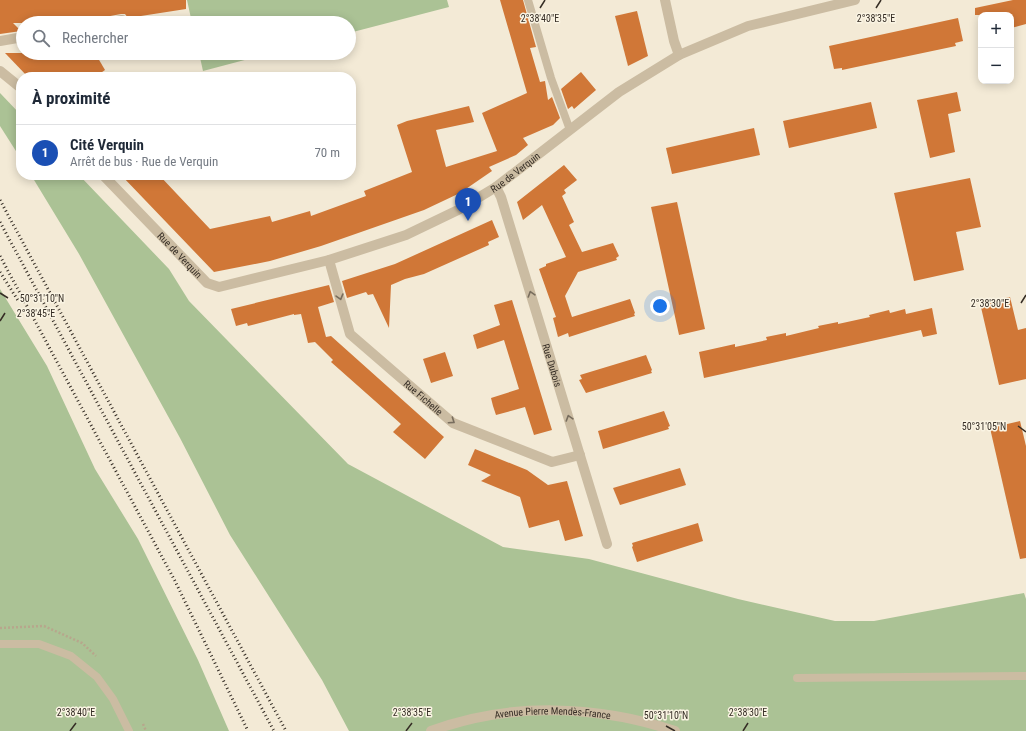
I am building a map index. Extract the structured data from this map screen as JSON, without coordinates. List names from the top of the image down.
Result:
{
  "streets": {
    "street": [
      "Rue de Verquin",
      "Rue Dubois",
      "Rue Fichelle",
      "Avenue Pierre Mendès-France"
    ]
  },
  "crossings": [
    ["Rue de Verquin", "Rue Dubois"],
    ["Rue de Verquin", "Rue Fichelle"],
    ["Rue Dubois", "Rue Fichelle"]
  ],
  "one_way": ["Rue Dubois", "Rue Fichelle"],
  "page": {
    "map_buttons": ["+", "−"],
    "search": "Rechercher",
    "heading": "À proximité",
    "list": [
      {
        "mark": "1",
        "name": "Cité Verquin",
        "note": "Arrêt de bus · Rue de Verquin",
        "value": "70 m"
      }
    ],
    "pins": "1"
  },
  "coordinates": [
    "2°38'40\"E",
    "2°38'35\"E",
    "50°31'10\"N",
    "2°38'30\"E",
    "2°38'45\"E",
    "50°31'05\"N"
  ]
}
